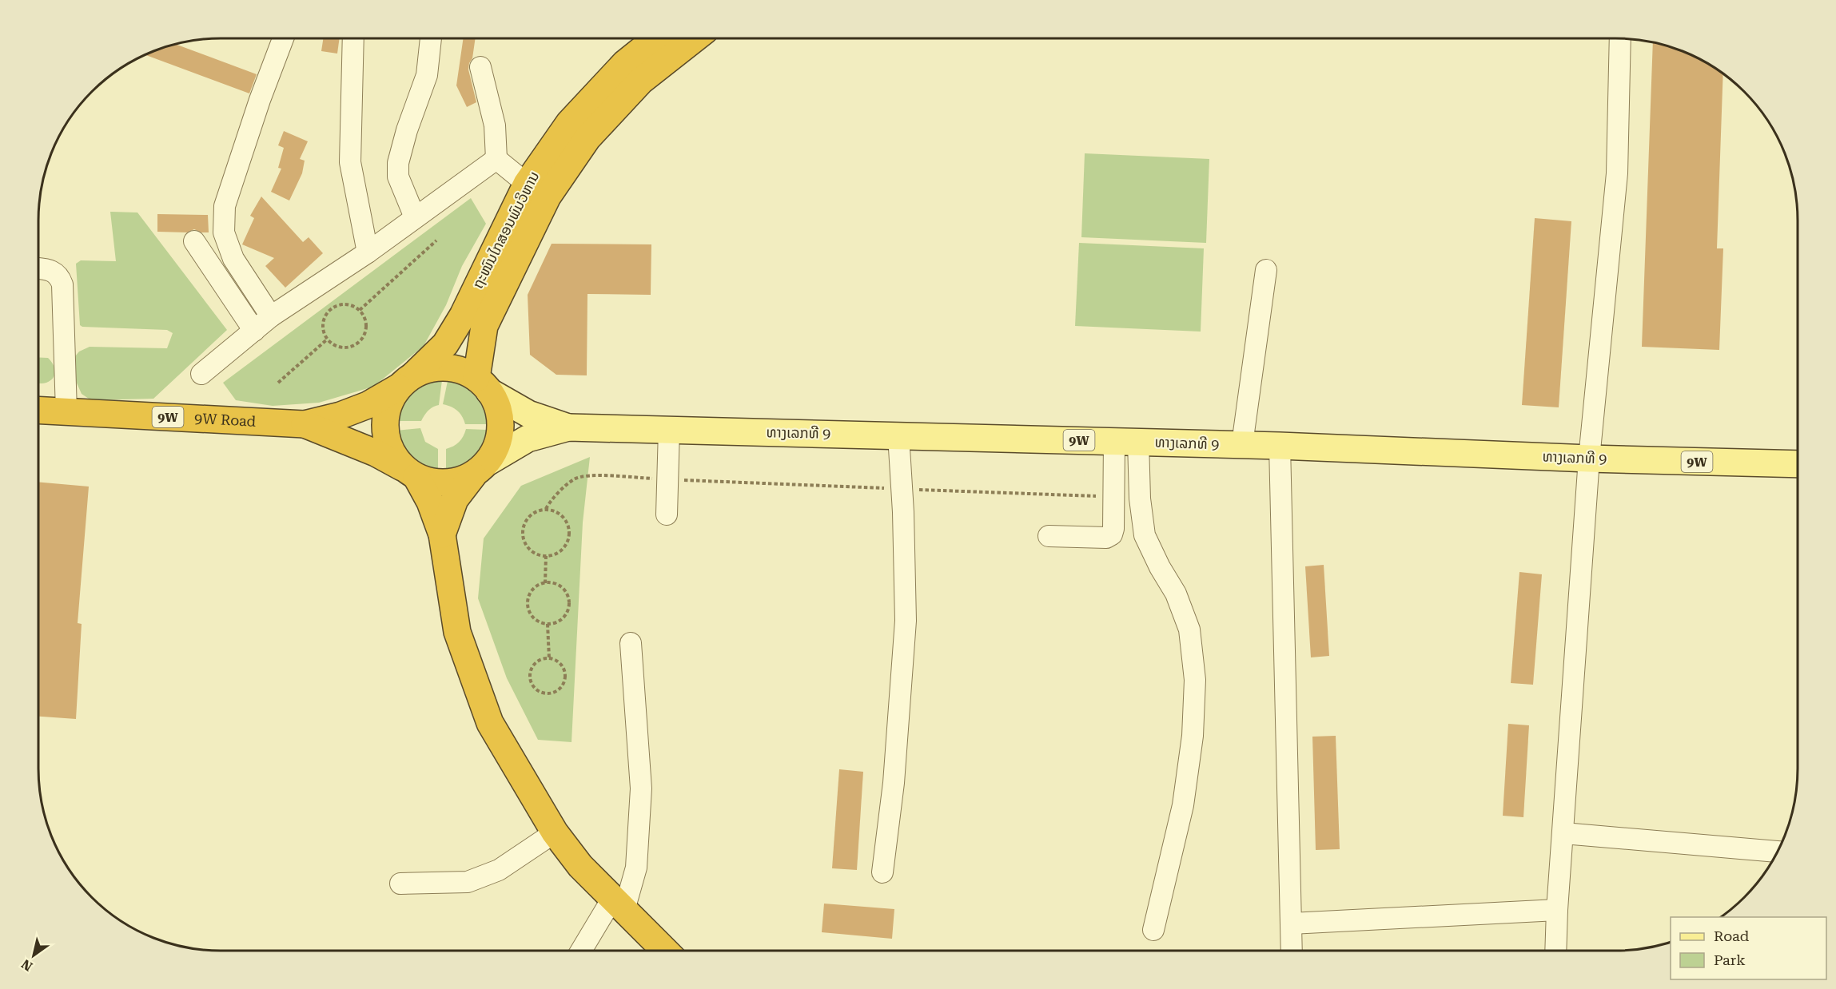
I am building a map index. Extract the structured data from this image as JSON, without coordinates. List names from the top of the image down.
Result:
{
  "streets": {
    "highway": ["ຖະໜົນໄກສອນພົມວິຫານ", "9W", "9W Road"],
    "main road": ["ທາງເລກທີ 9"]
  },
  "crossings": [
    ["ຖະໜົນໄກສອນພົມວິຫານ", "ທາງເລກທີ 9"]
  ],
  "legend": ["Road", "Park"],
  "north": "bottom left"
}
